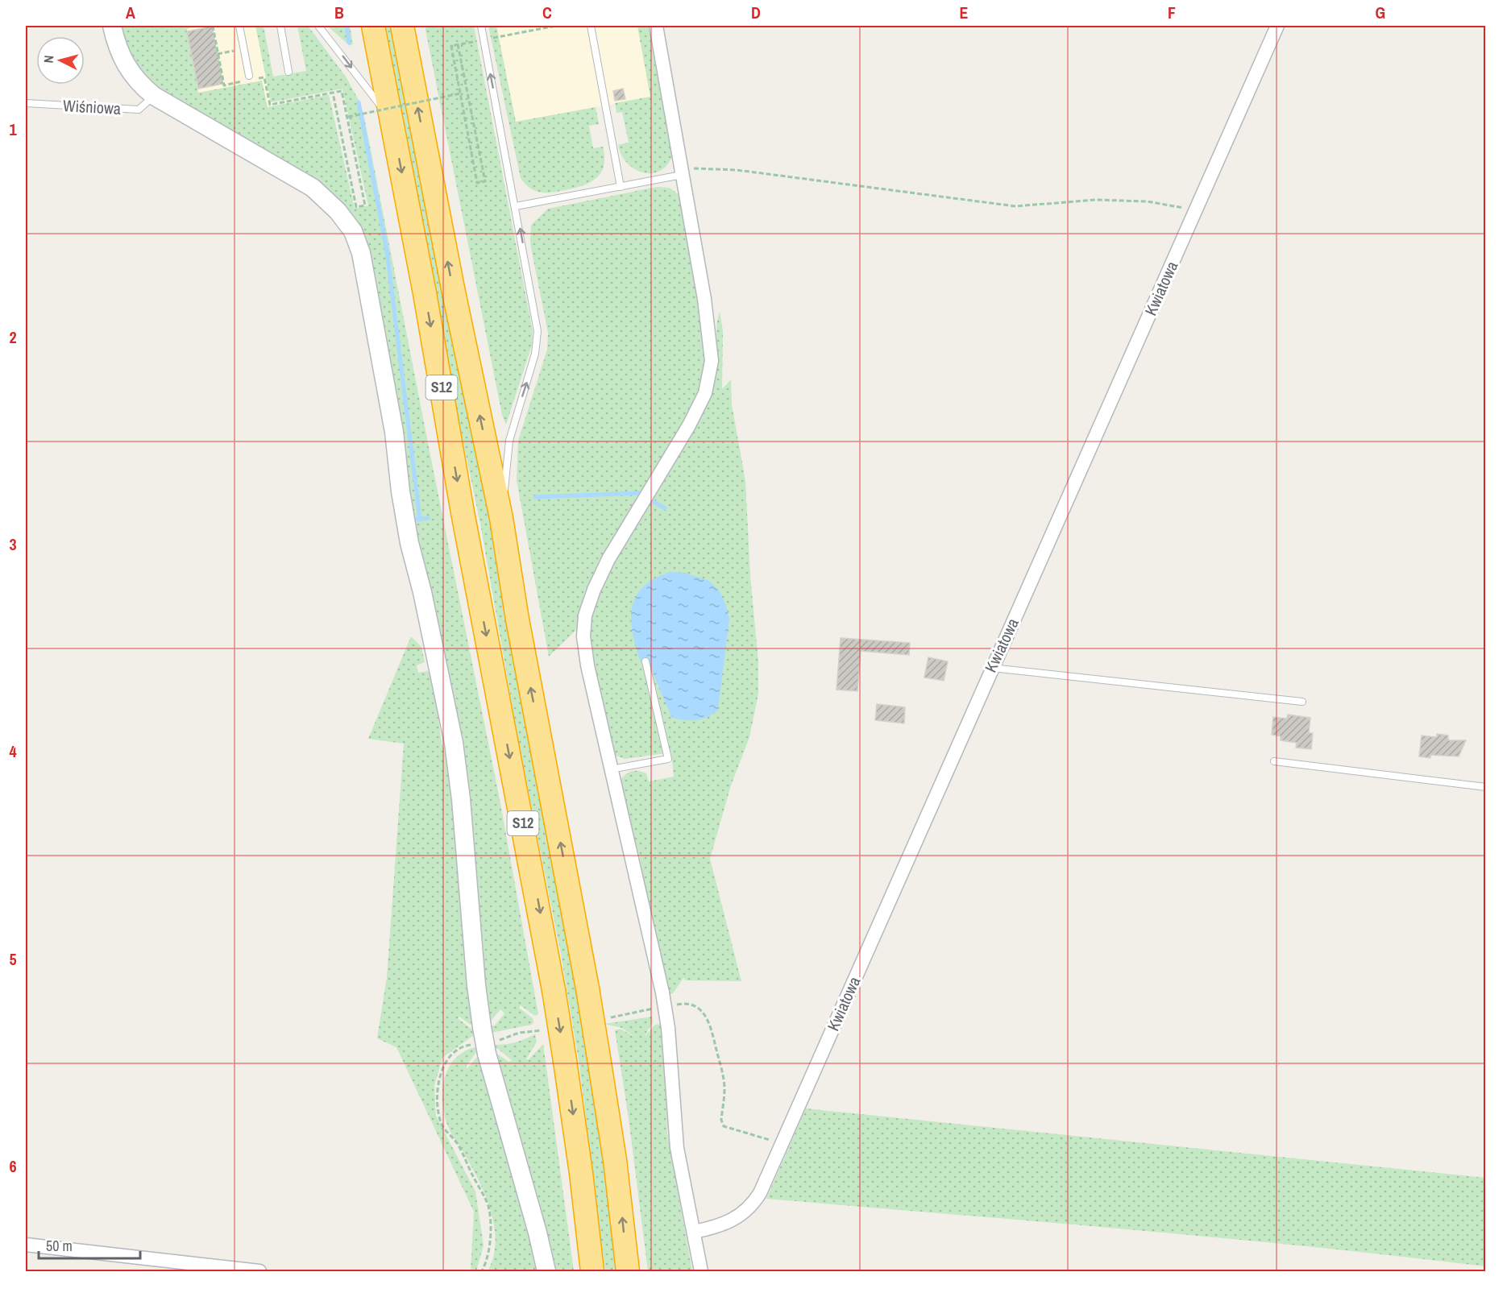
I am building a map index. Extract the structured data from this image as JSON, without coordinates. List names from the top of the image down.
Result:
{
  "streets": {
    "highway": ["S12"],
    "street": ["Kwiatowa"],
    "lane": ["Wiśniowa"]
  },
  "scale_bar": "50 m",
  "north": "left",
  "grid": {
    "columns": [
      "A",
      "B",
      "C",
      "D",
      "E",
      "F",
      "G"
    ],
    "rows": [
      "1",
      "2",
      "3",
      "4",
      "5",
      "6"
    ]
  }
}
